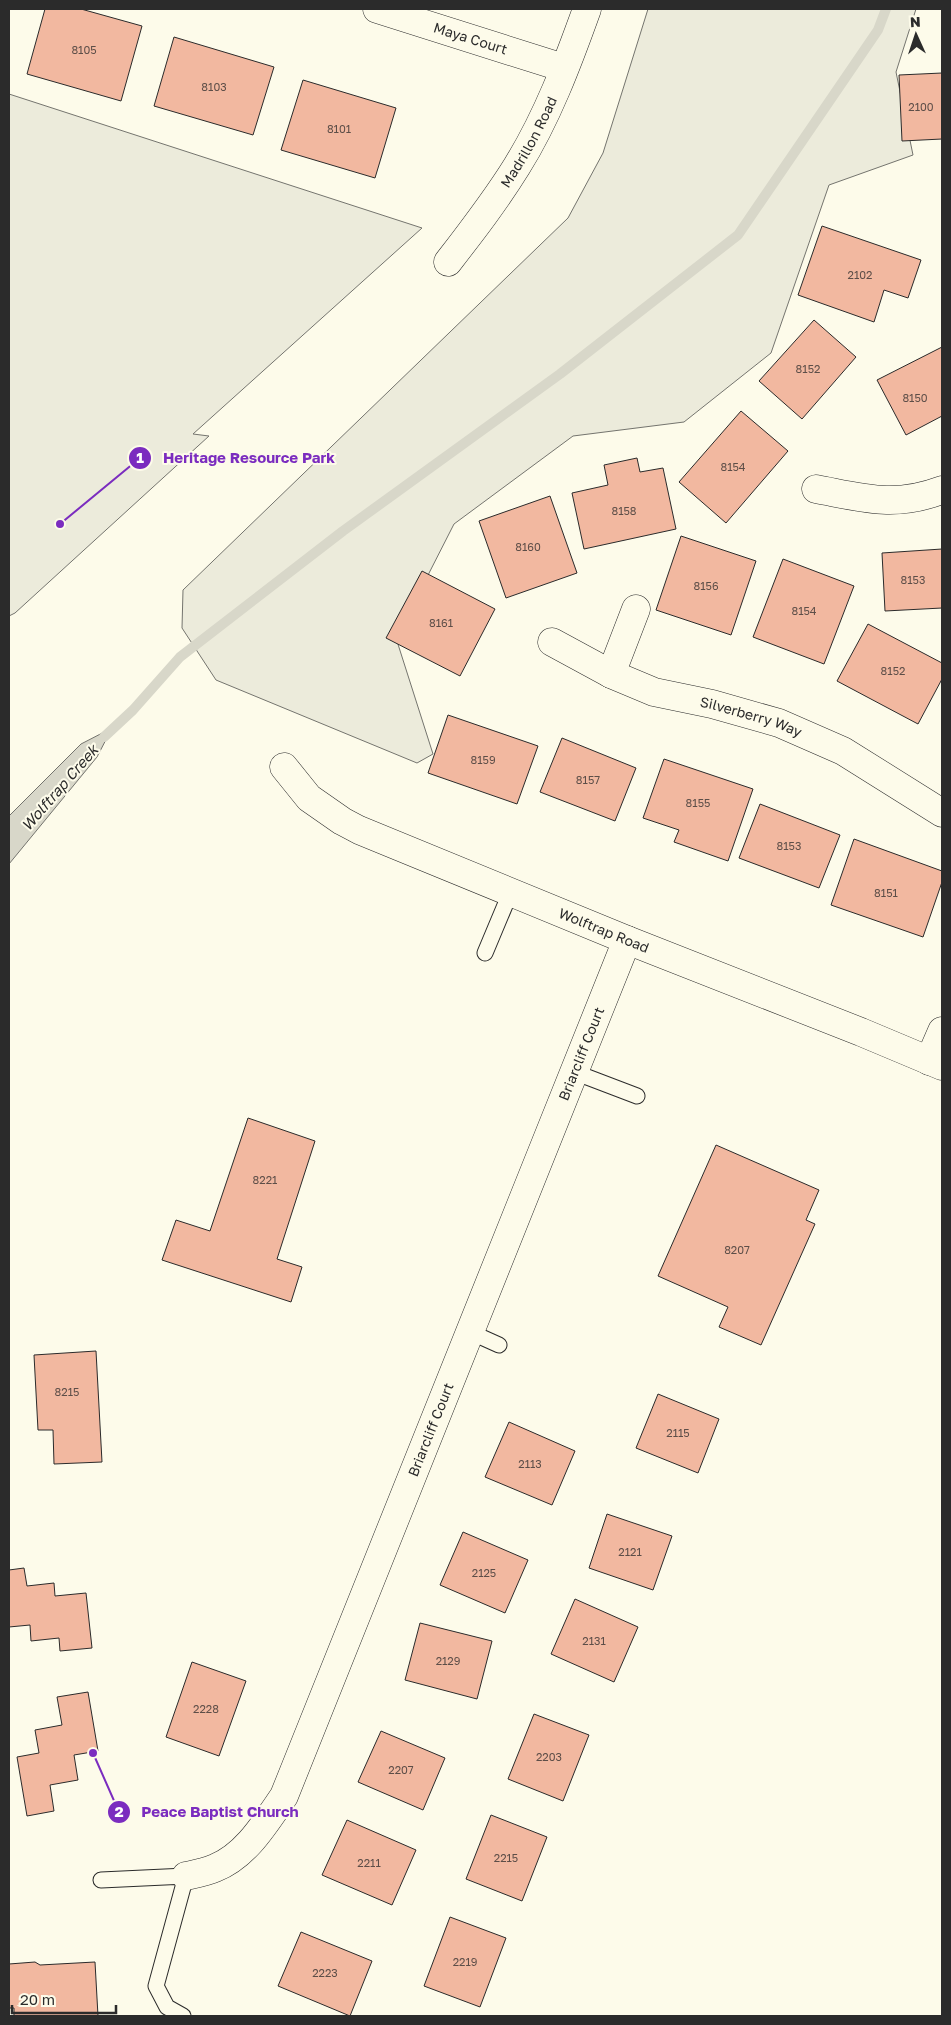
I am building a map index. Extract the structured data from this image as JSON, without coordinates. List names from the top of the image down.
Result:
{
  "streets": {
    "street": [
      "Maya Court",
      "Madrillon Road",
      "Silverberry Way",
      "Wolftrap Road",
      "Briarcliff Court"
    ]
  },
  "crossings": [
    ["Maya Court", "Madrillon Road"],
    ["Wolftrap Road", "Briarcliff Court"]
  ],
  "water": ["Wolftrap Creek"],
  "places": ["Heritage Resource Park", "Peace Baptist Church"],
  "house_numbers": [
    "8105",
    "8103",
    "2100",
    "8101",
    "2102",
    "8152",
    "8150",
    "8154",
    "8158",
    "8160",
    "8153",
    "8156",
    "8154",
    "8161",
    "8152",
    "8159",
    "8157",
    "8155",
    "8153",
    "8151",
    "8221",
    "8207",
    "8215",
    "2115",
    "2113",
    "2121",
    "2125",
    "2131",
    "2129",
    "2228",
    "2203",
    "2207",
    "2215",
    "2211",
    "2219",
    "2223"
  ],
  "scale_bar": "20 m",
  "north": "top"
}
